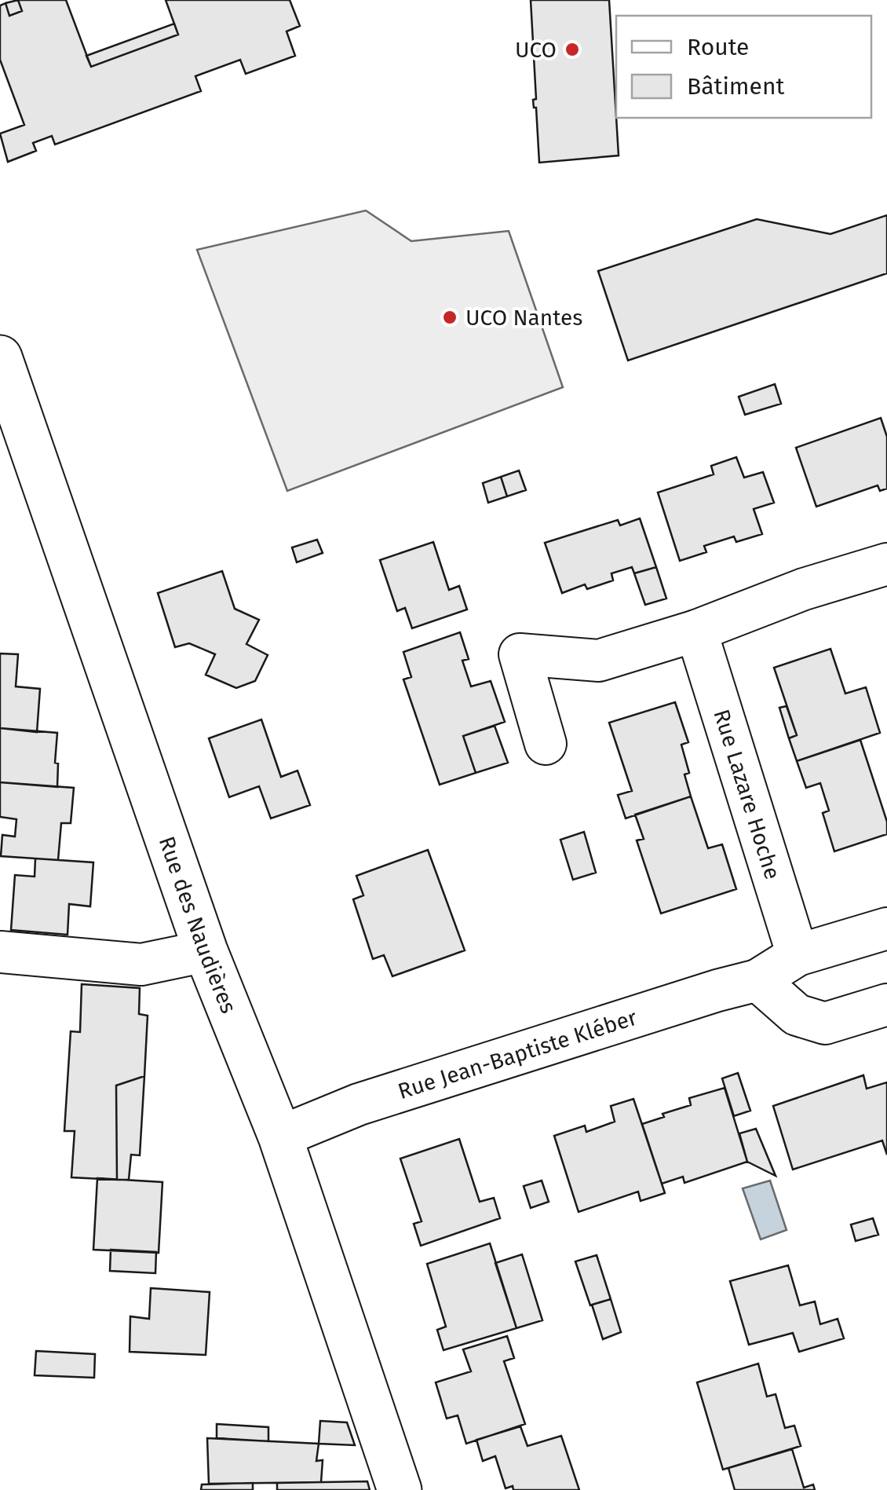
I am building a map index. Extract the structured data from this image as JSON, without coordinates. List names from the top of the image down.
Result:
{
  "streets": {
    "street": ["Rue Lazare Hoche", "Rue des Naudières", "Rue Jean-Baptiste Kléber"]
  },
  "crossings": [
    ["Rue Lazare Hoche", "Rue Jean-Baptiste Kléber"],
    ["Rue des Naudières", "Rue Jean-Baptiste Kléber"]
  ],
  "places": ["UCO", "UCO Nantes"],
  "legend": ["Route", "Bâtiment"]
}
